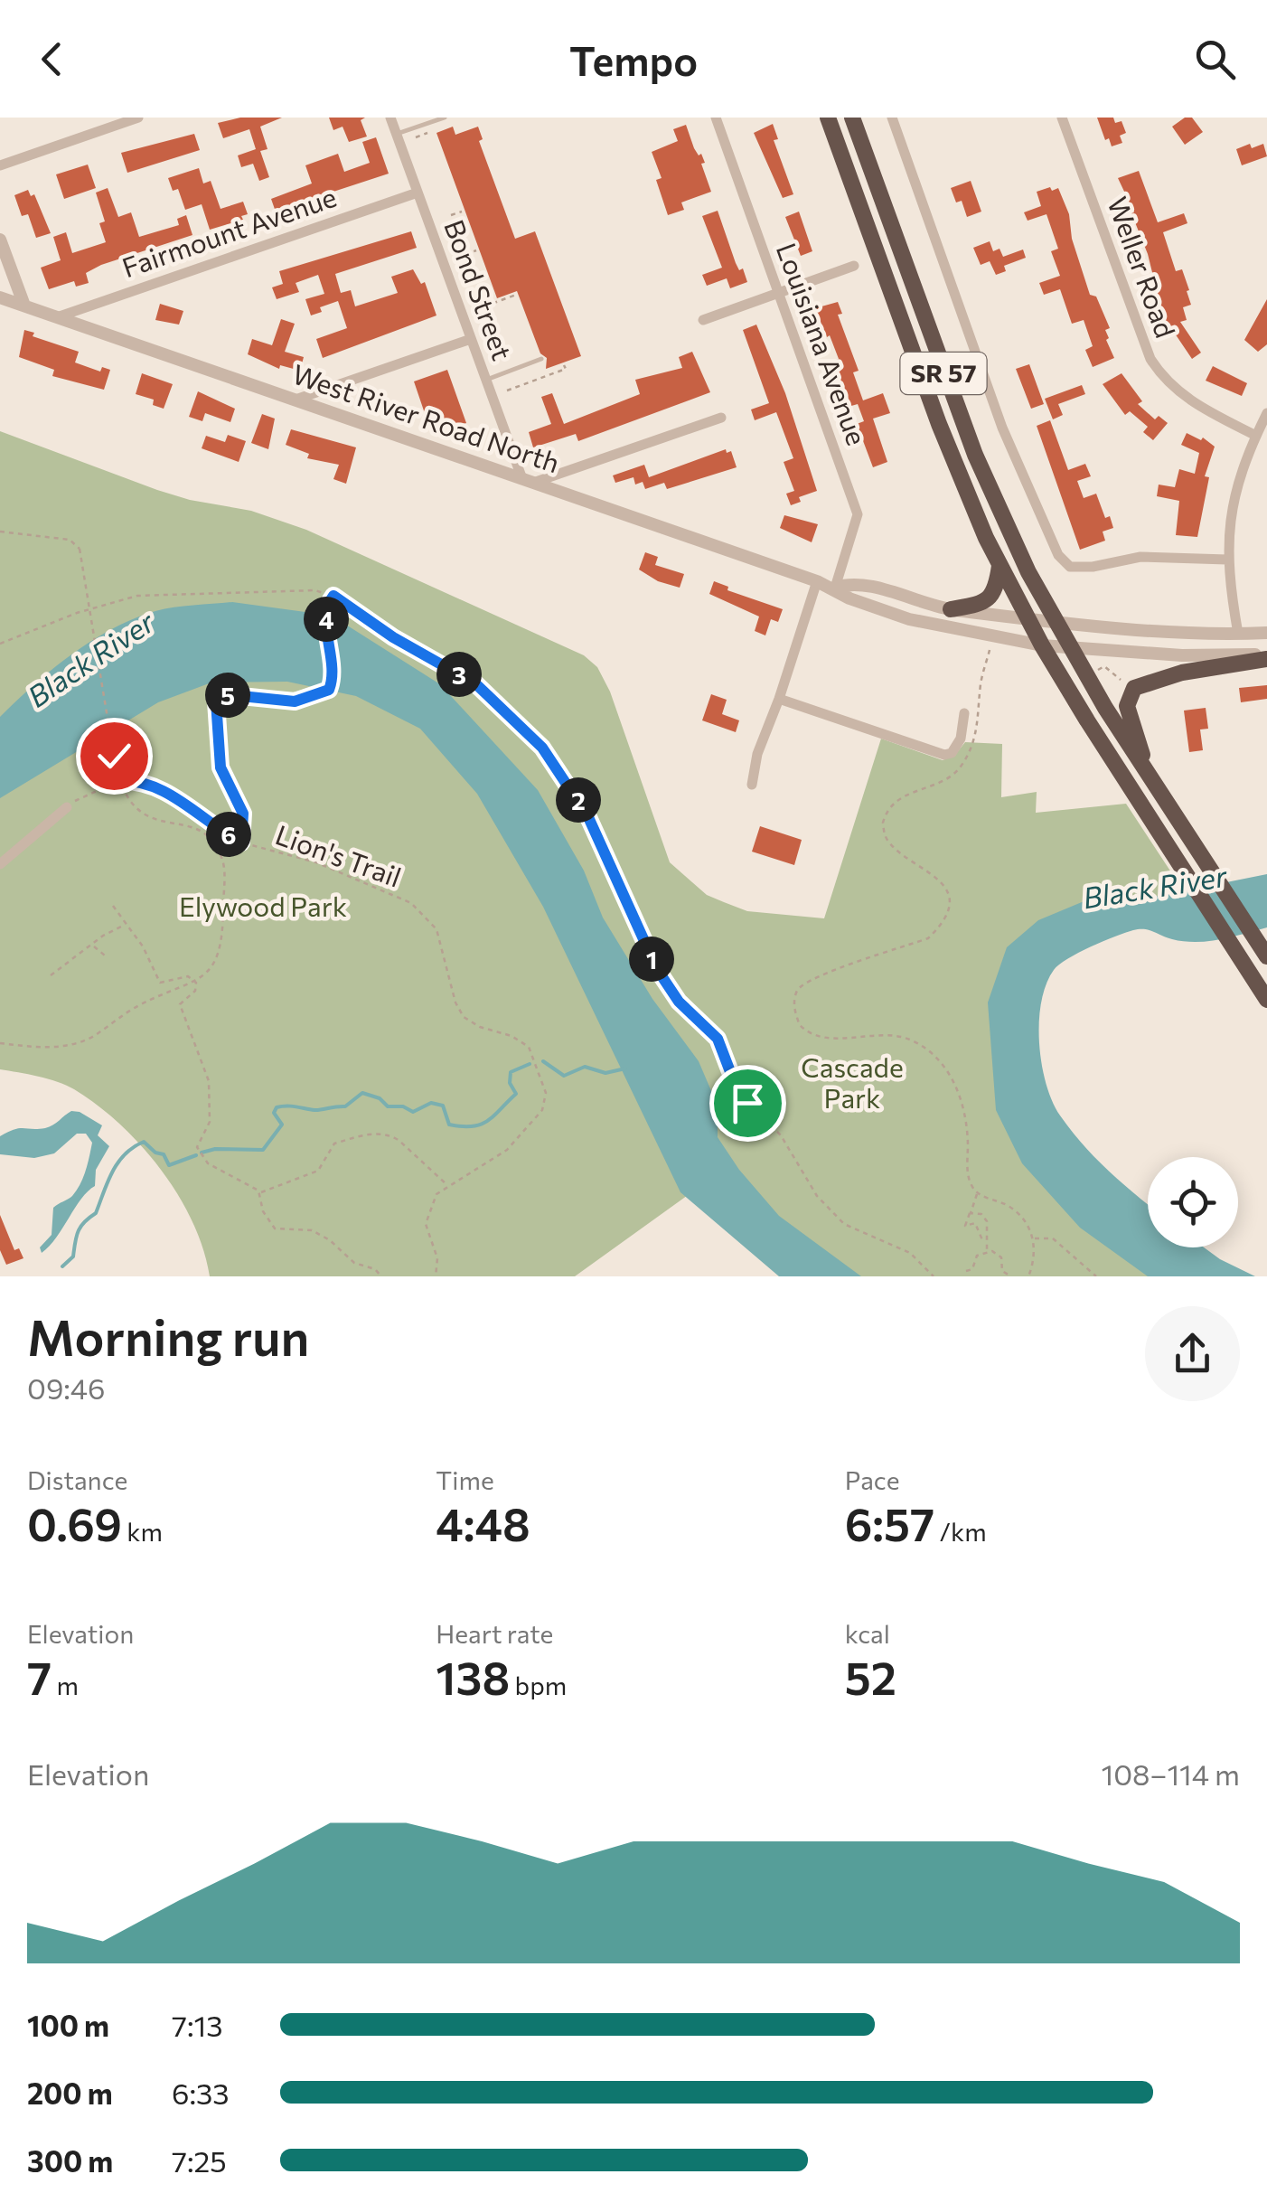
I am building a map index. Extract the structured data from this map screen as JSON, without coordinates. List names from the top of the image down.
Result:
{
  "streets": {
    "highway": ["SR 57"],
    "street": [
      "Fairmount Avenue",
      "Weller Road",
      "Bond Street",
      "Louisiana Avenue",
      "West River Road North"
    ],
    "path": ["Lion's Trail"]
  },
  "crossings": [
    ["Fairmount Avenue", "Bond Street"],
    ["Fairmount Avenue", "West River Road North"],
    ["Bond Street", "West River Road North"],
    ["Louisiana Avenue", "West River Road North"],
    ["SR 57", "West River Road North"]
  ],
  "water": ["Black River"],
  "parks": ["Elywood Park", "Cascade Park"],
  "page": {
    "header": "Tempo",
    "pins": [
      "4",
      "3",
      "5",
      "2",
      "6",
      "1"
    ],
    "heading": ["Morning run", "09:46"],
    "stats": [
      ["Distance", "0.69 km"],
      ["Time", "4:48"],
      ["Pace", "6:57 /km"],
      ["Elevation", "7 m"],
      ["Heart rate", "138 bpm"],
      ["kcal", "52"]
    ],
    "chart": ["Elevation", "108–114 m"],
    "list": [
      {
        "name": "100 m",
        "note": "7:13"
      },
      {
        "name": "200 m",
        "note": "6:33"
      },
      {
        "name": "300 m",
        "note": "7:25"
      }
    ]
  }
}
